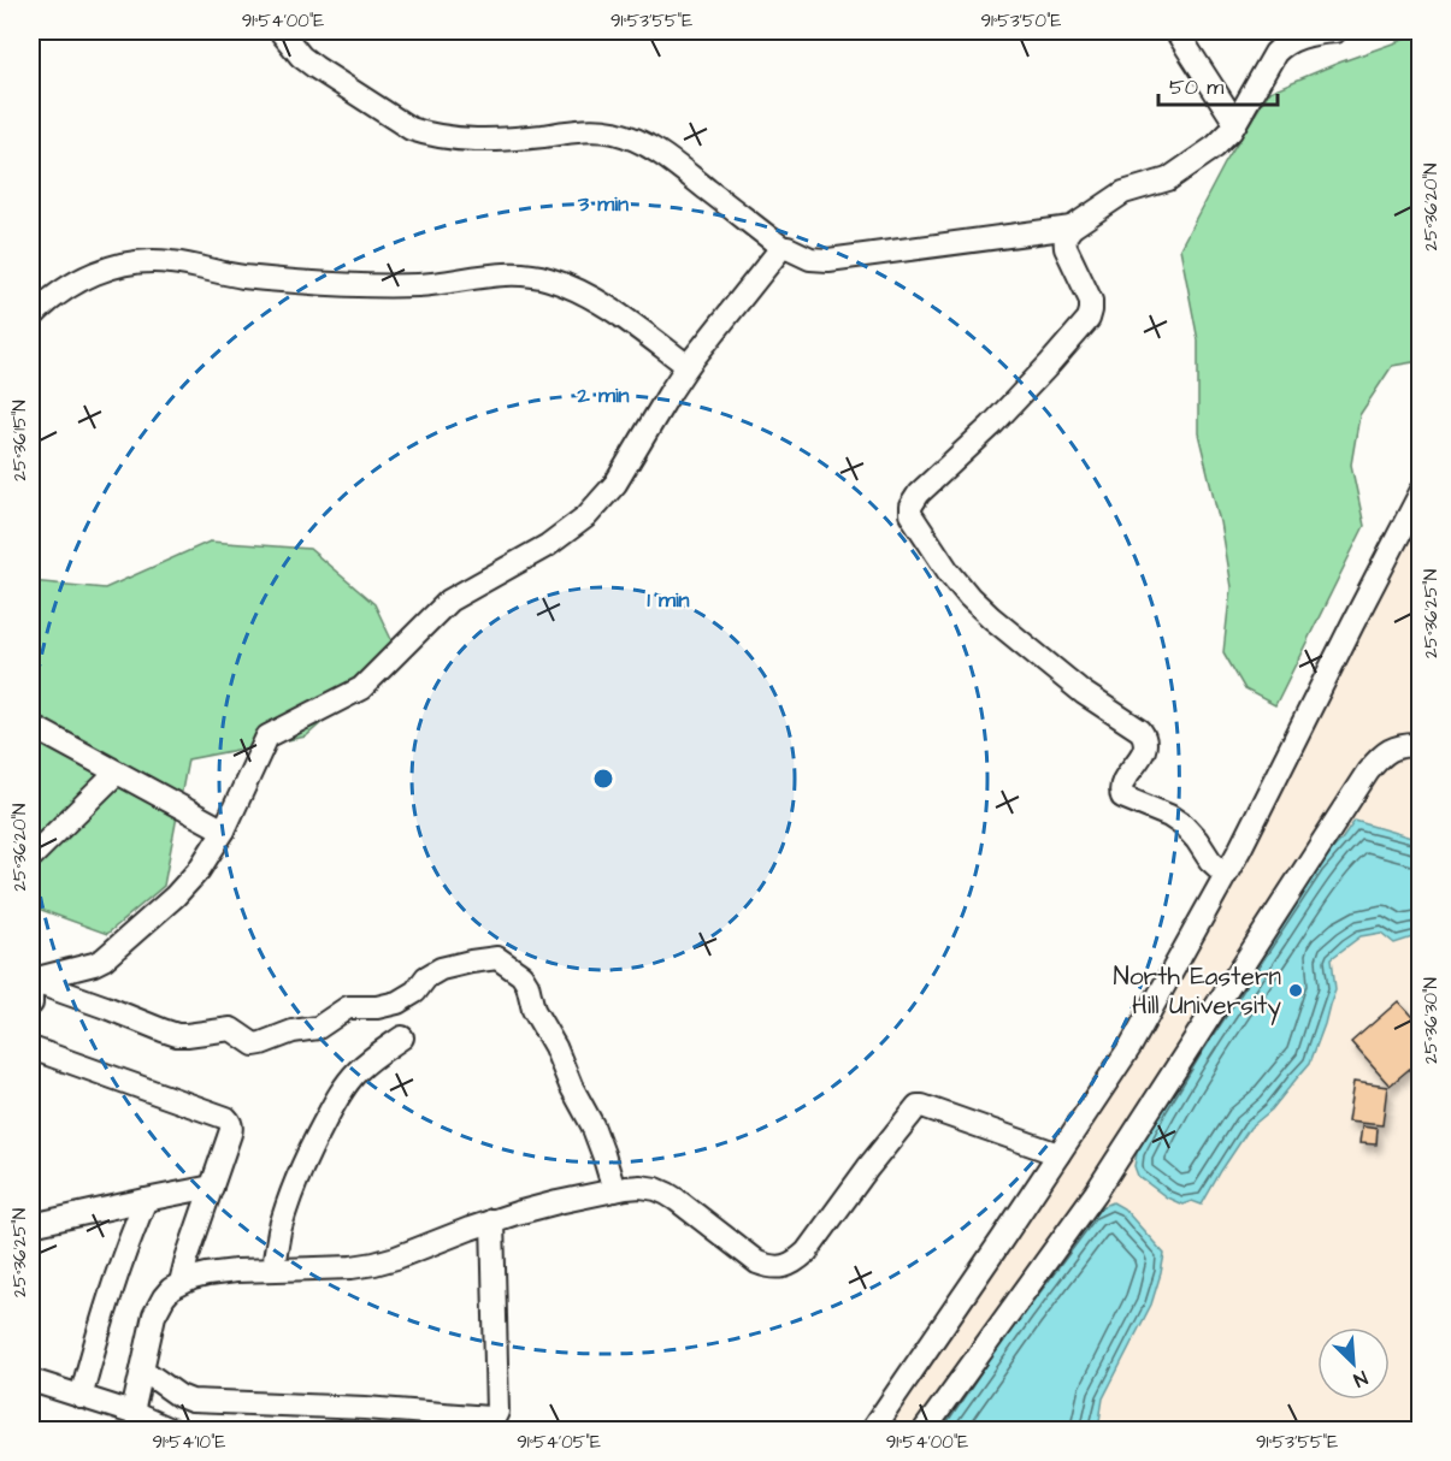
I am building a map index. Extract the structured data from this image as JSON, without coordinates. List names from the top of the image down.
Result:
{
  "places": ["North Eastern Hill University"],
  "scale_bar": "50 m",
  "north": "bottom right",
  "coordinates": [
    "91°54'00\"E",
    "91°53'55\"E",
    "91°53'50\"E",
    "25°36'20\"N",
    "25°36'15\"N",
    "25°36'25\"N",
    "25°36'30\"N",
    "91°54'10\"E",
    "91°54'05\"E"
  ],
  "rings": ["3 min", "2 min", "1 min"]
}
